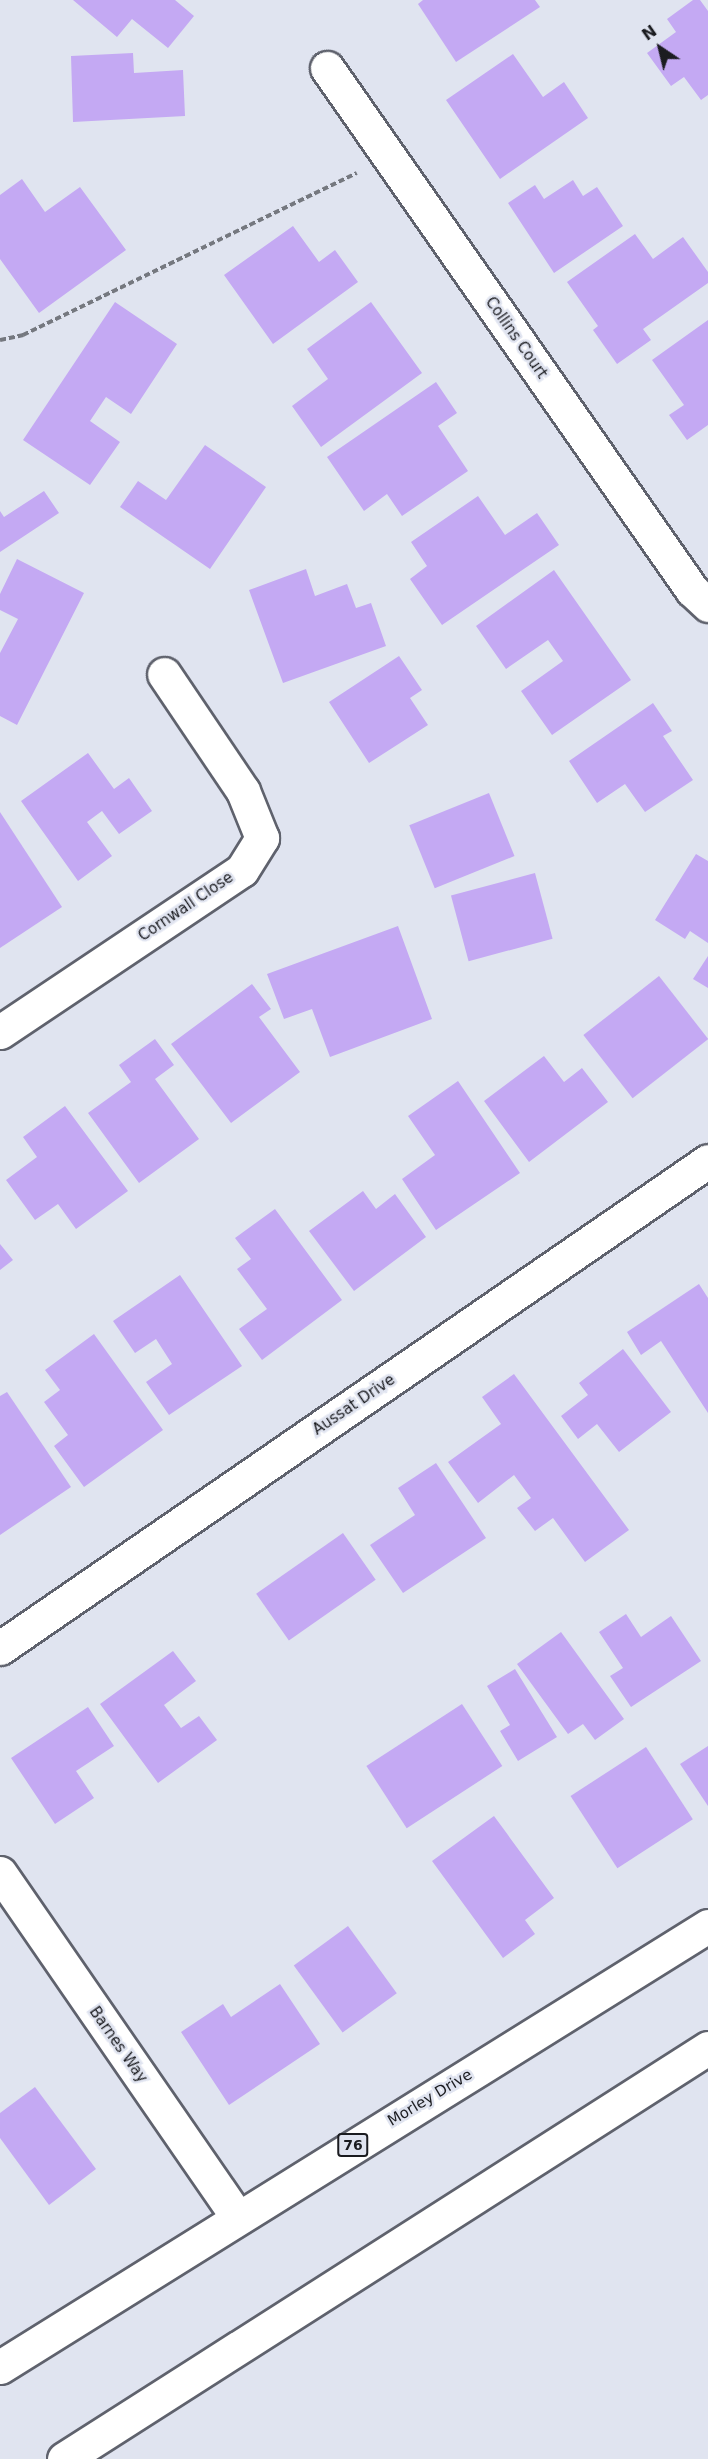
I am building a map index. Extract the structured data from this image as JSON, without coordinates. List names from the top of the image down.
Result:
{
  "streets": {
    "street": [
      "Collins Court",
      "Cornwall Close",
      "Aussat Drive",
      "Barnes Way",
      "Morley Drive",
      "76"
    ]
  },
  "crossings": [
    ["Barnes Way", "Morley Drive"]
  ],
  "north": "top left"
}
